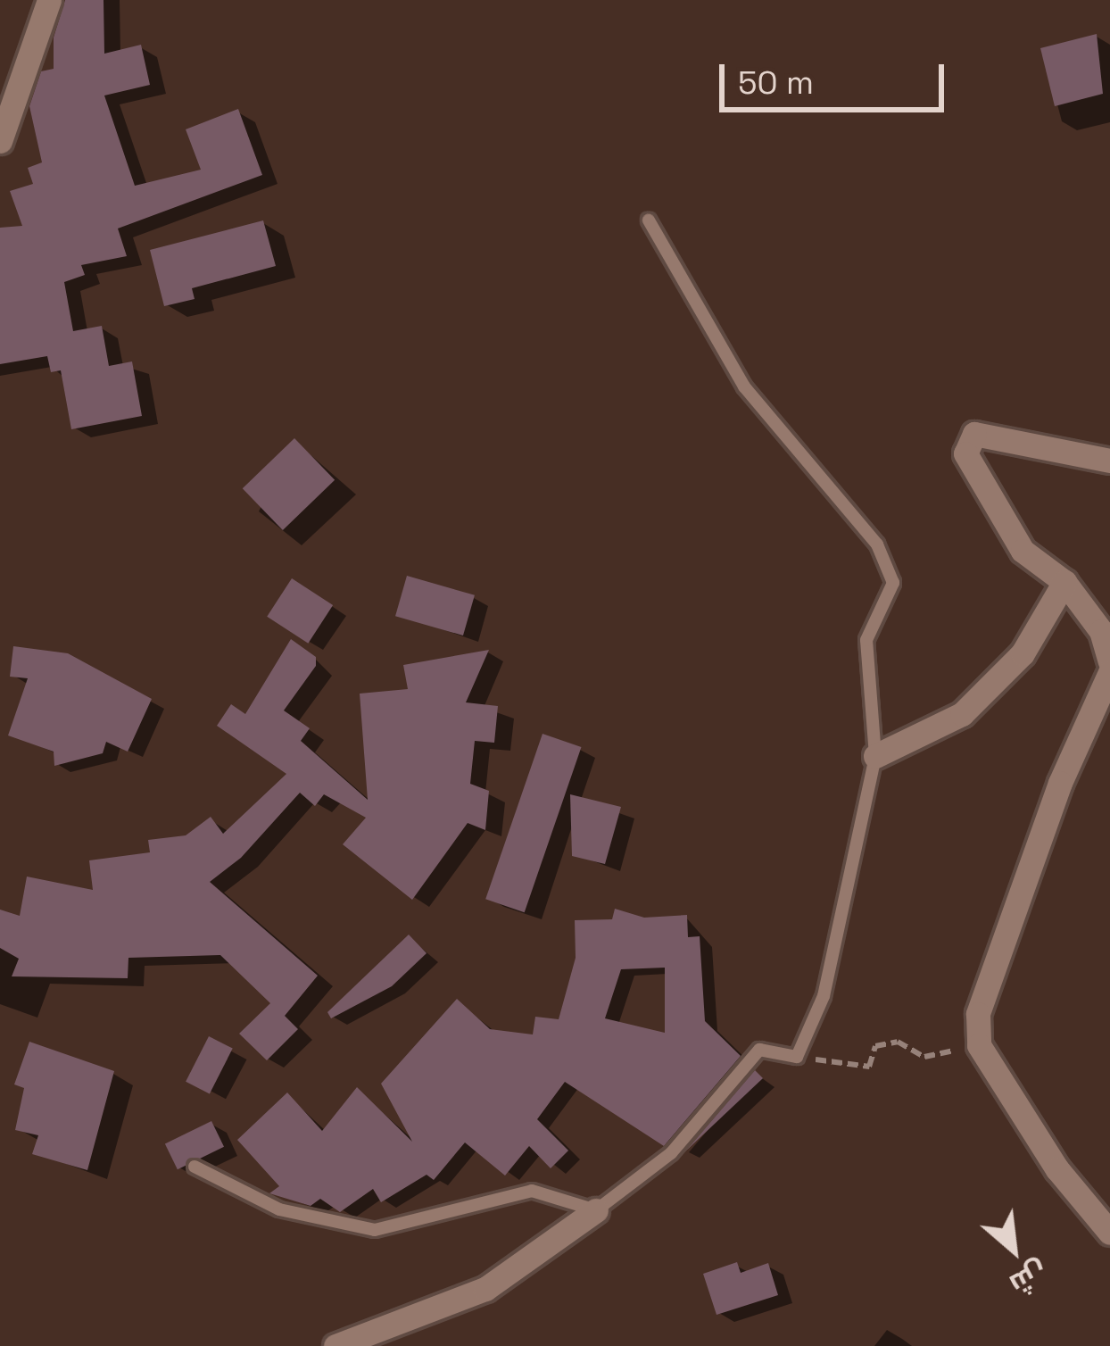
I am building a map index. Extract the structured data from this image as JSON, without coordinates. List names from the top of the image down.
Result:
{
  "scale_bar": "50 m",
  "north": "bottom right"
}
